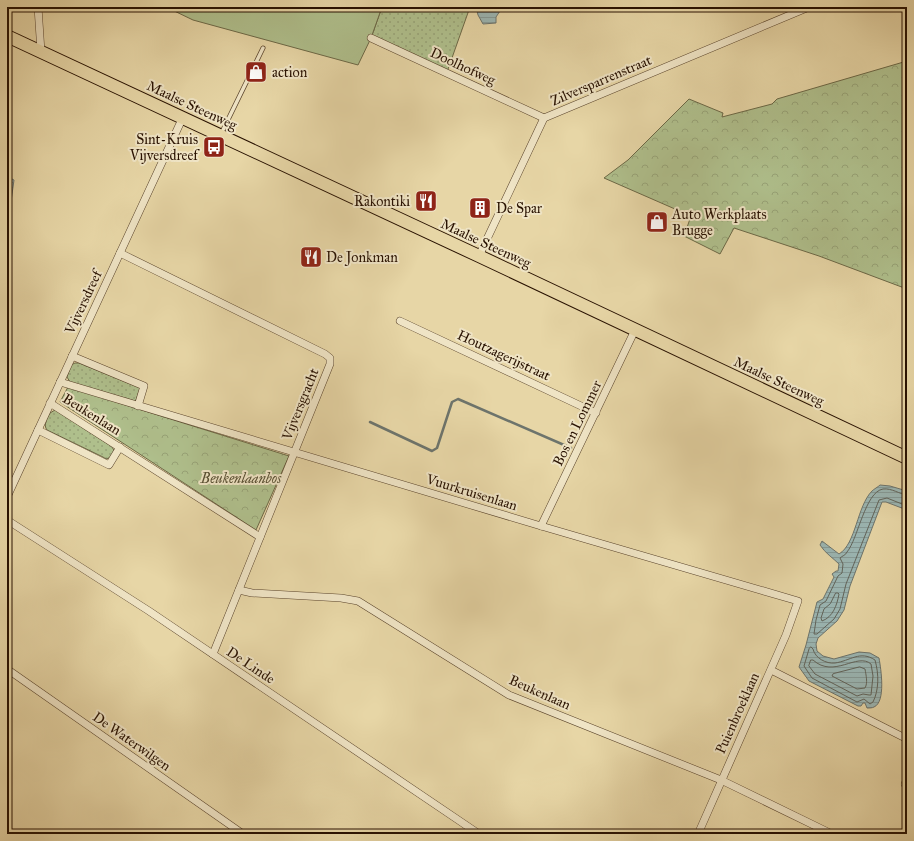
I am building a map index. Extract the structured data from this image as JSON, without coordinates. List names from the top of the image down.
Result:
{
  "streets": {
    "main road": ["Maalse Steenweg"],
    "street": [
      "Doolhofweg",
      "Zilversparrenstraat",
      "Vijversdreef",
      "Houtzagerijstraat",
      "Vijversgracht",
      "Beukenlaan",
      "Bos en Lommer",
      "Vuurkruisenlaan",
      "De Linde",
      "Puienbroeklaan",
      "De Waterwilgen"
    ]
  },
  "crossings": [
    ["Doolhofweg", "Zilversparrenstraat"],
    ["Zilversparrenstraat", "Maalse Steenweg"],
    ["Maalse Steenweg", "Vijversdreef"],
    ["Maalse Steenweg", "Bos en Lommer"],
    ["Vijversdreef", "Vijversgracht"],
    ["Vijversdreef", "Beukenlaan"],
    ["Vijversdreef", "Vuurkruisenlaan"],
    ["Houtzagerijstraat", "Bos en Lommer"],
    ["Vijversgracht", "Beukenlaan"],
    ["Vijversgracht", "Vuurkruisenlaan"],
    ["Vijversgracht", "De Linde"],
    ["Beukenlaan", "Puienbroeklaan"],
    ["Bos en Lommer", "Vuurkruisenlaan"],
    ["Vuurkruisenlaan", "Puienbroeklaan"]
  ],
  "parks": ["Beukenlaanbos"],
  "places": {
    "shop": ["action", "Auto Werkplaats Brugge"],
    "bus stop": ["Sint-Kruis Vijversdreef"],
    "restaurant": ["Rakontiki", "De Jonkman"],
    "building": ["De Spar"]
  }
}
